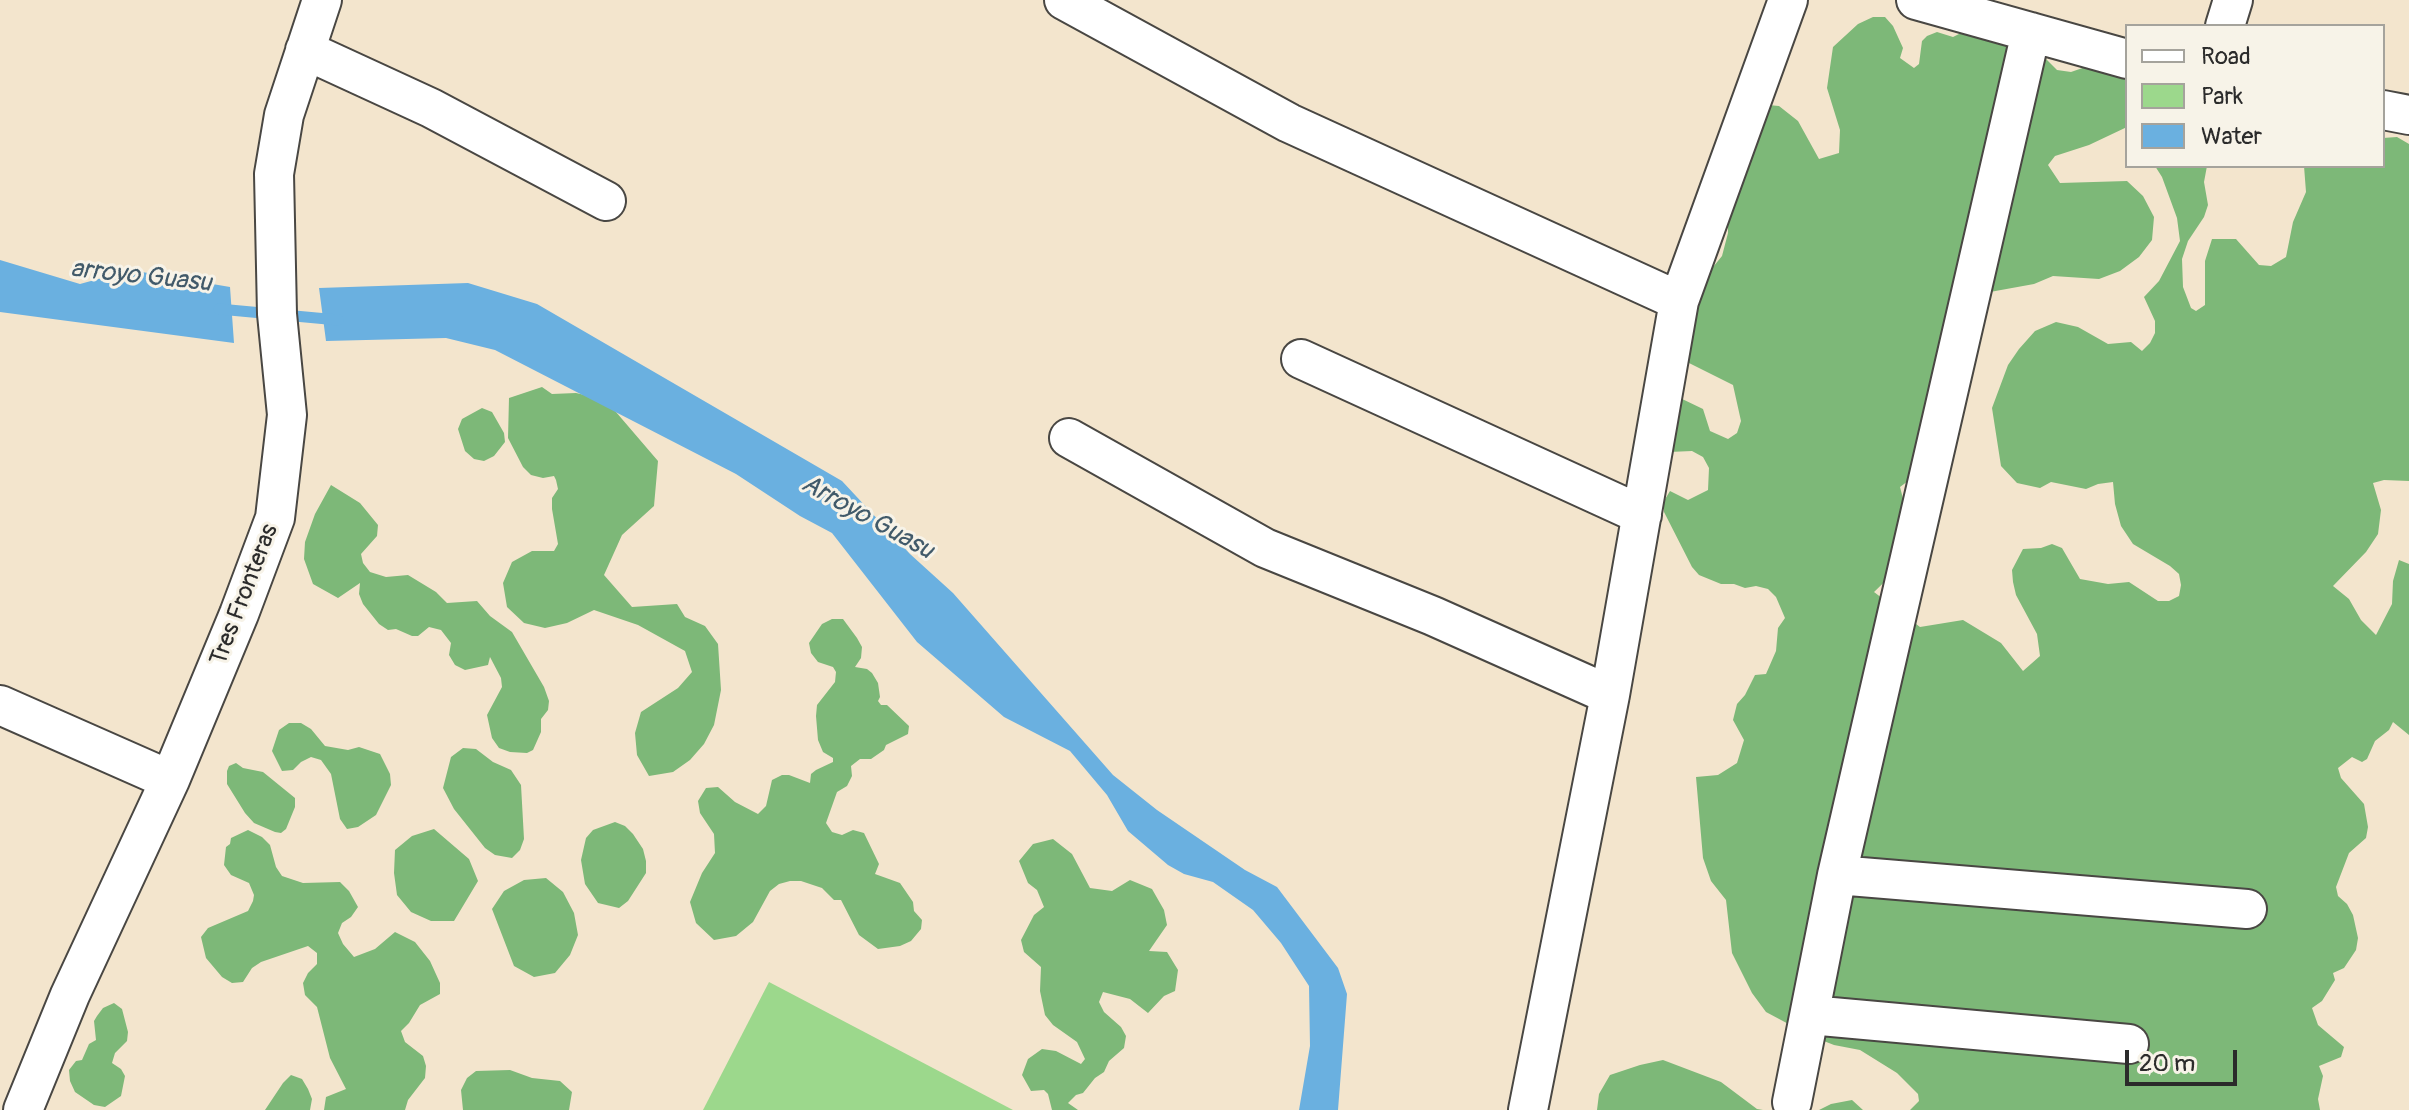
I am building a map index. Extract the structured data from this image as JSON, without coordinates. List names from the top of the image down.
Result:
{
  "streets": {
    "street": ["Tres Fronteras"]
  },
  "water": ["arroyo Guasu", "Arroyo Guasu"],
  "legend": ["Road", "Park", "Water"],
  "scale_bar": "20 m"
}
